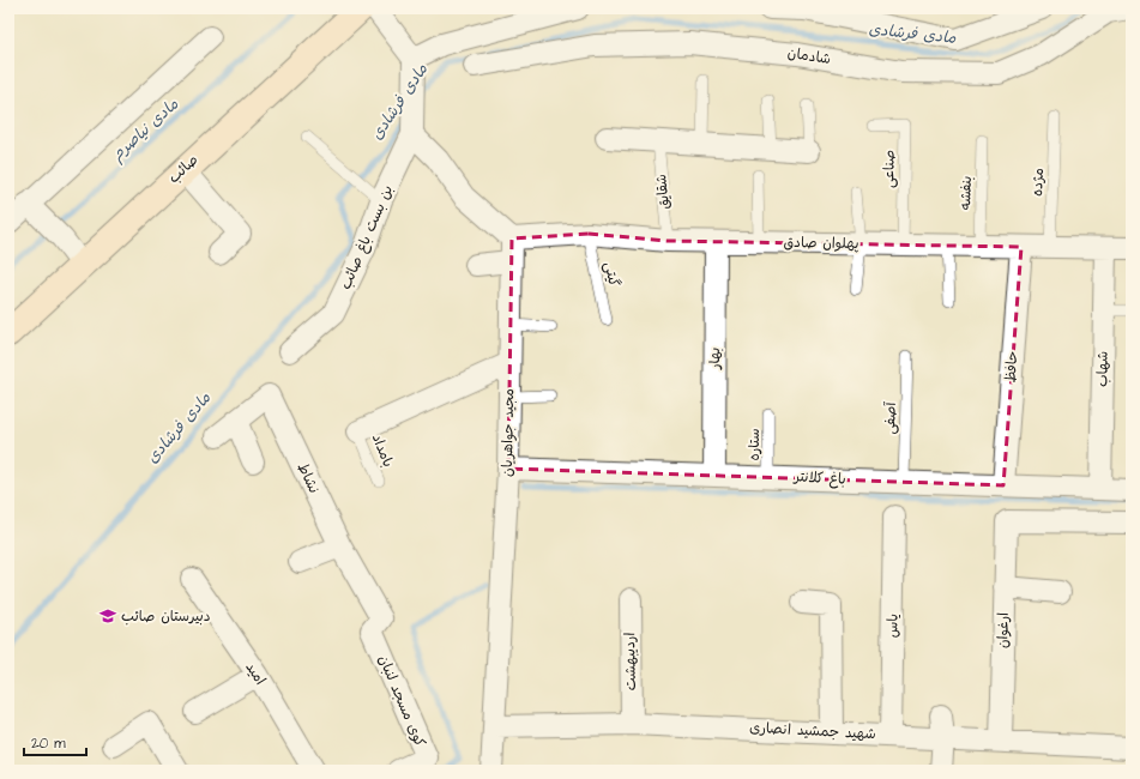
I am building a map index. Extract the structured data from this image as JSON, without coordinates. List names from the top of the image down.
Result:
{
  "streets": {
    "main road": ["صائب"],
    "street": [
      "شادمان",
      "بن بست باغ صائب",
      "پهلوان صادق",
      "بهار",
      "حافظ",
      "شهاب",
      "مجید جواهریان",
      "نشاط",
      "باغ کلانتر",
      "یاس",
      "ارغوان",
      "اردیبهشت",
      "امید",
      "کوی مسجد لنبان",
      "شهید جمشید انصاری"
    ],
    "lane": [
      "صناعی",
      "مژده",
      "شقایق",
      "بنفشه",
      "گیتی",
      "آصفی",
      "ستاره",
      "بامداد"
    ]
  },
  "crossings": [
    ["صناعی", "پهلوان صادق"],
    ["مژده", "پهلوان صادق"],
    ["شقایق", "پهلوان صادق"],
    ["بنفشه", "پهلوان صادق"],
    ["پهلوان صادق", "گیتی"],
    ["پهلوان صادق", "بهار"],
    ["پهلوان صادق", "حافظ"],
    ["پهلوان صادق", "شهاب"],
    ["پهلوان صادق", "مجید جواهریان"],
    ["بهار", "باغ کلانتر"],
    ["حافظ", "باغ کلانتر"],
    ["شهاب", "باغ کلانتر"],
    ["آصفی", "باغ کلانتر"],
    ["مجید جواهریان", "باغ کلانتر"],
    ["مجید جواهریان", "شهید جمشید انصاری"],
    ["ستاره", "باغ کلانتر"],
    ["نشاط", "کوی مسجد لنبان"],
    ["یاس", "شهید جمشید انصاری"],
    ["ارغوان", "شهید جمشید انصاری"],
    ["اردیبهشت", "شهید جمشید انصاری"]
  ],
  "water": ["مادی فرشادی", "مادی نیاصرم"],
  "places": {
    "school or university": ["دبیرستان صائب"]
  },
  "scale_bar": "20 m"
}
